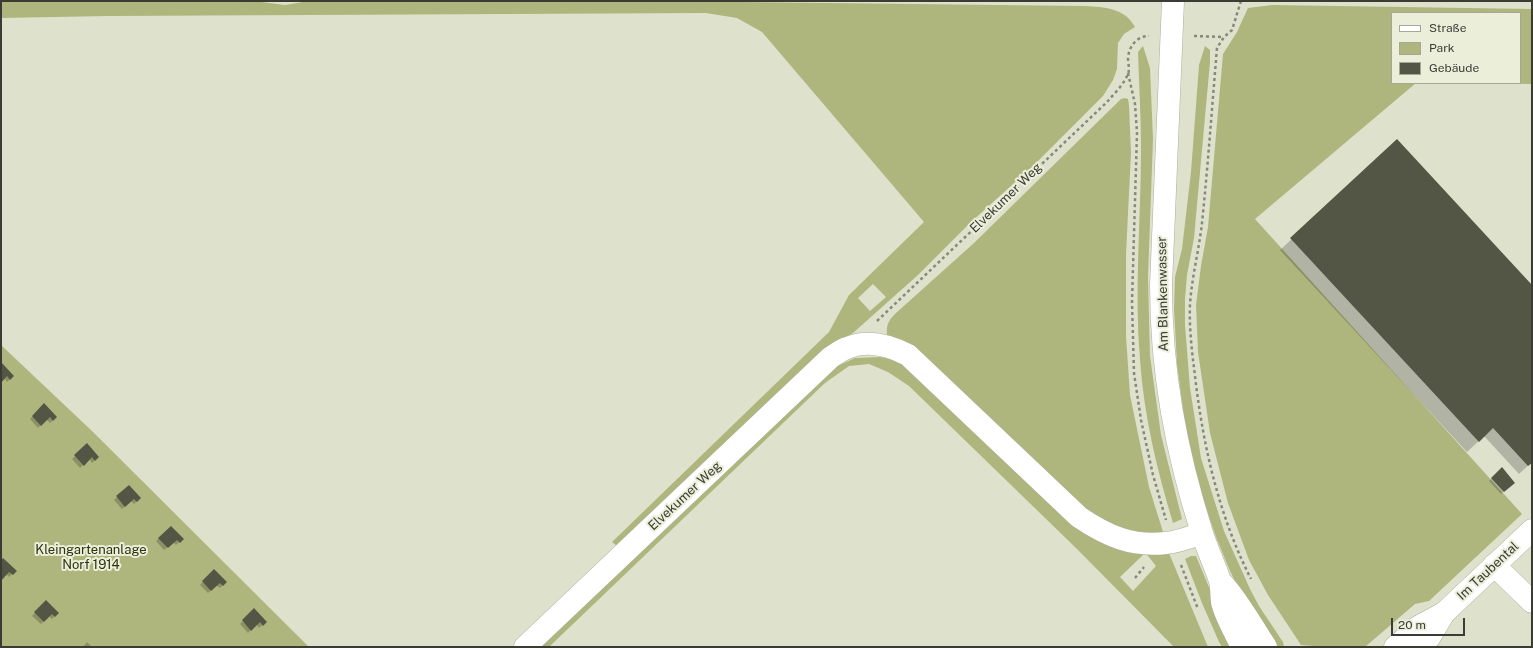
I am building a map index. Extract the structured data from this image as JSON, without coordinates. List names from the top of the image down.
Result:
{
  "streets": {
    "street": ["Elvekumer Weg", "Am Blankenwasser", "Im Taubental"]
  },
  "crossings": [
    ["Elvekumer Weg", "Am Blankenwasser"]
  ],
  "parks": ["Kleingartenanlage Norf 1914"],
  "legend": ["Straße", "Park", "Gebäude"],
  "scale_bar": "20 m"
}
